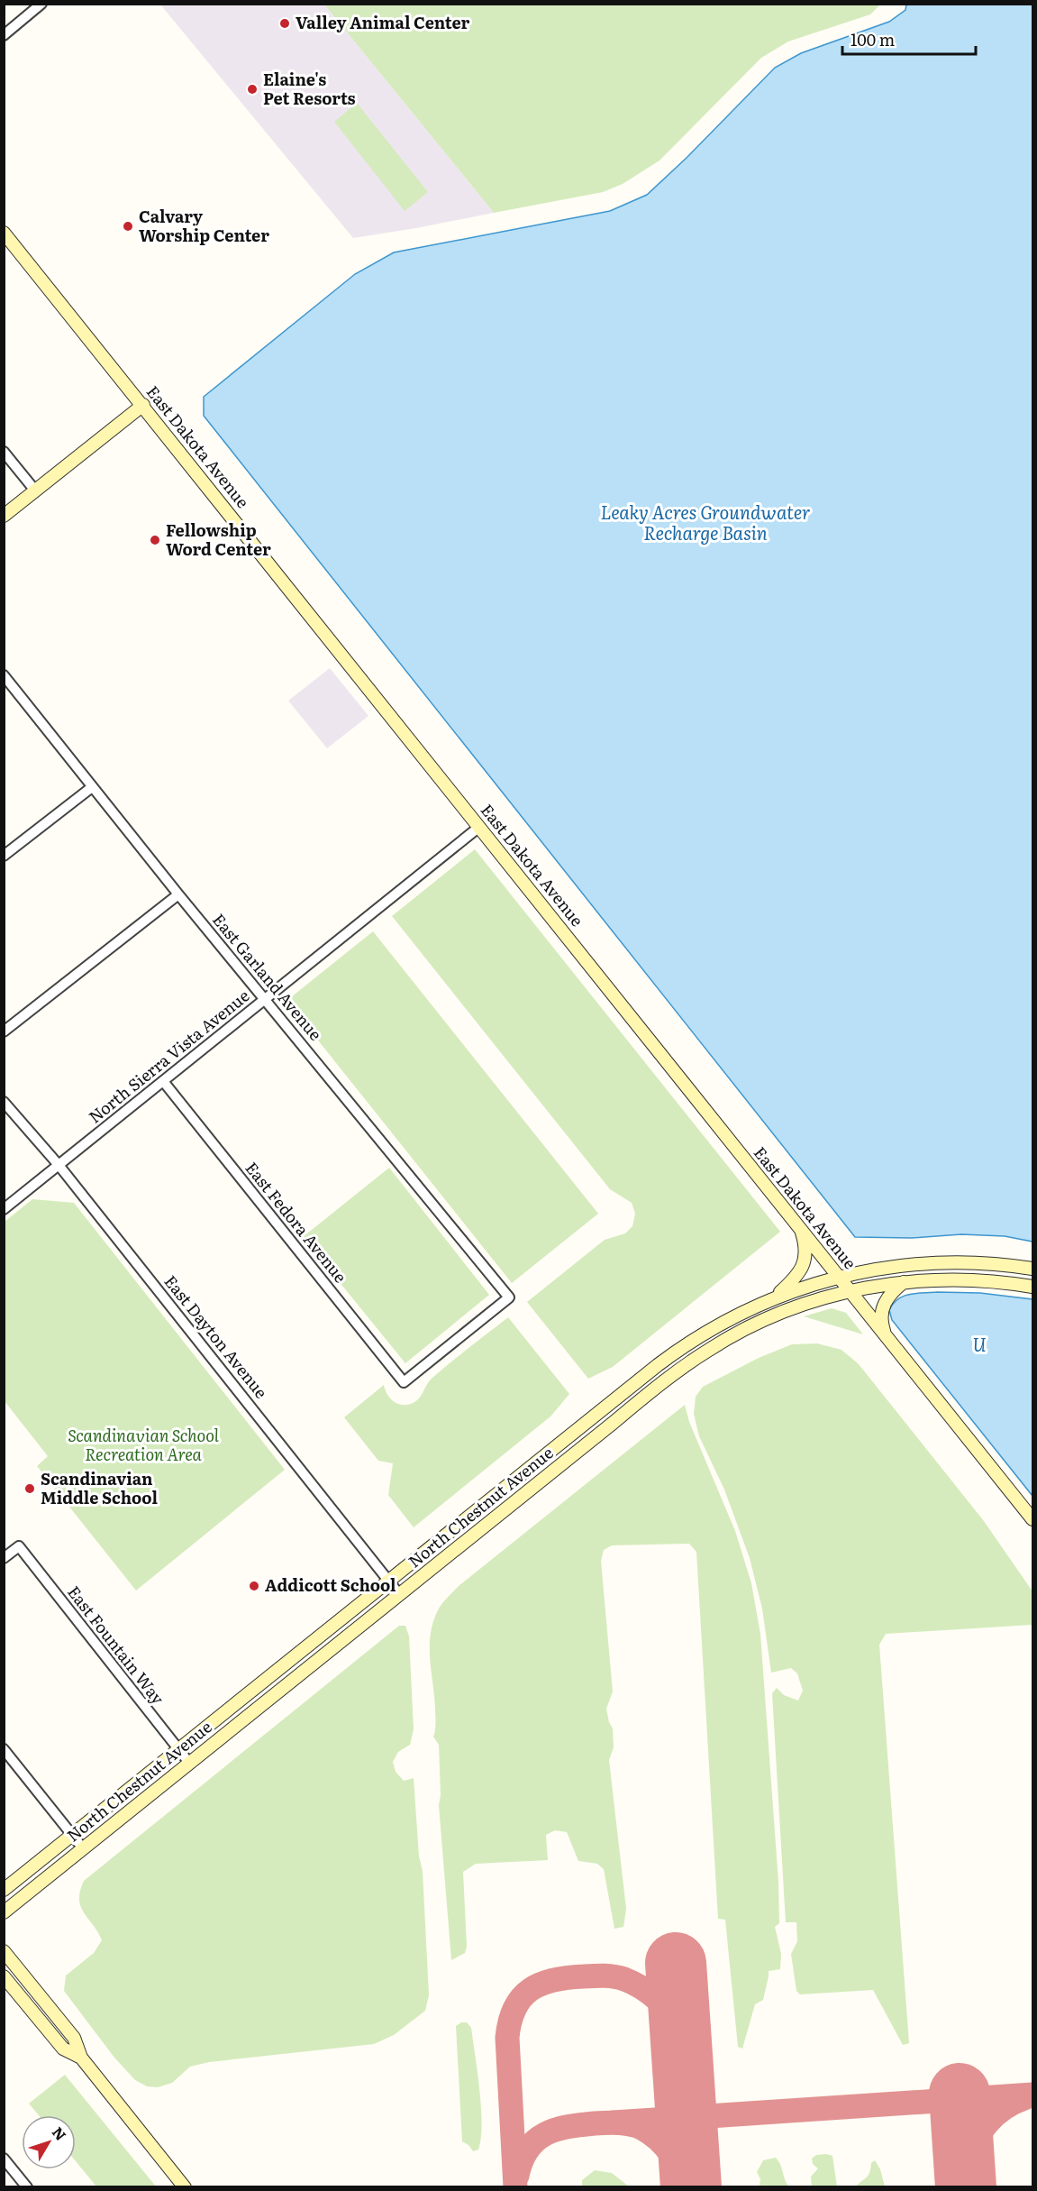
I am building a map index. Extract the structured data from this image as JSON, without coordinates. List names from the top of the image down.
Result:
{
  "streets": {
    "main road": ["East Dakota Avenue", "North Chestnut Avenue"],
    "street": [
      "East Garland Avenue",
      "North Sierra Vista Avenue",
      "East Fedora Avenue",
      "East Dayton Avenue",
      "East Fountain Way"
    ]
  },
  "crossings": [
    ["East Dakota Avenue", "North Sierra Vista Avenue"],
    ["East Dakota Avenue", "North Chestnut Avenue"],
    ["East Garland Avenue", "North Sierra Vista Avenue"],
    ["East Garland Avenue", "East Fedora Avenue"],
    ["North Sierra Vista Avenue", "East Fedora Avenue"],
    ["North Sierra Vista Avenue", "East Dayton Avenue"],
    ["East Dayton Avenue", "North Chestnut Avenue"],
    ["North Chestnut Avenue", "East Fountain Way"]
  ],
  "water": ["Leaky Acres Groundwater Recharge Basin", "U"],
  "parks": ["Scandinavian School Recreation Area"],
  "places": [
    "Valley Animal Center",
    "Elaine's Pet Resorts",
    "Calvary Worship Center",
    "Fellowship Word Center",
    "Scandinavian Middle School",
    "Addicott School"
  ],
  "scale_bar": "100 m",
  "north": "top right"
}
